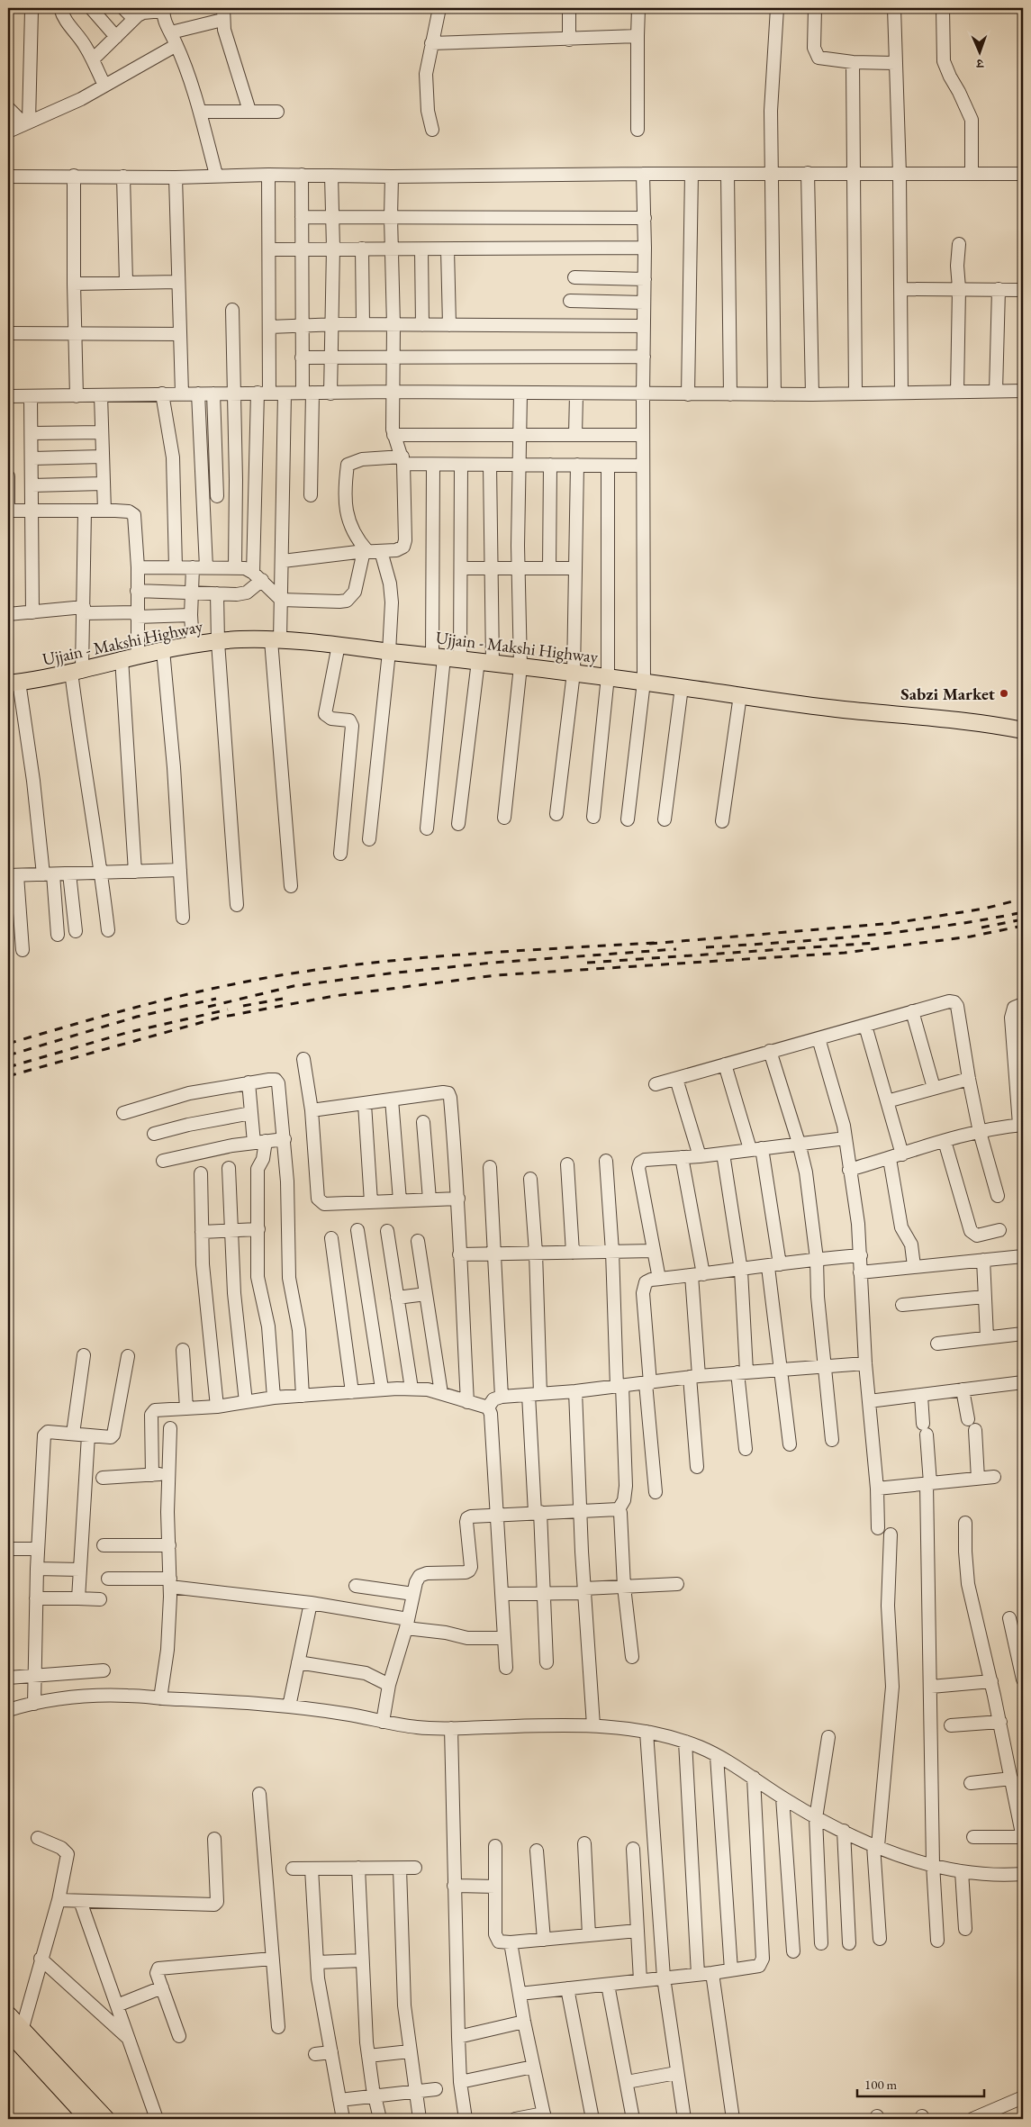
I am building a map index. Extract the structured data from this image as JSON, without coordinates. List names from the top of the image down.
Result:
{
  "streets": {
    "main road": ["Ujjain - Makshi Highway"]
  },
  "places": ["Sabzi Market"],
  "scale_bar": "100 m",
  "north": "bottom"
}
